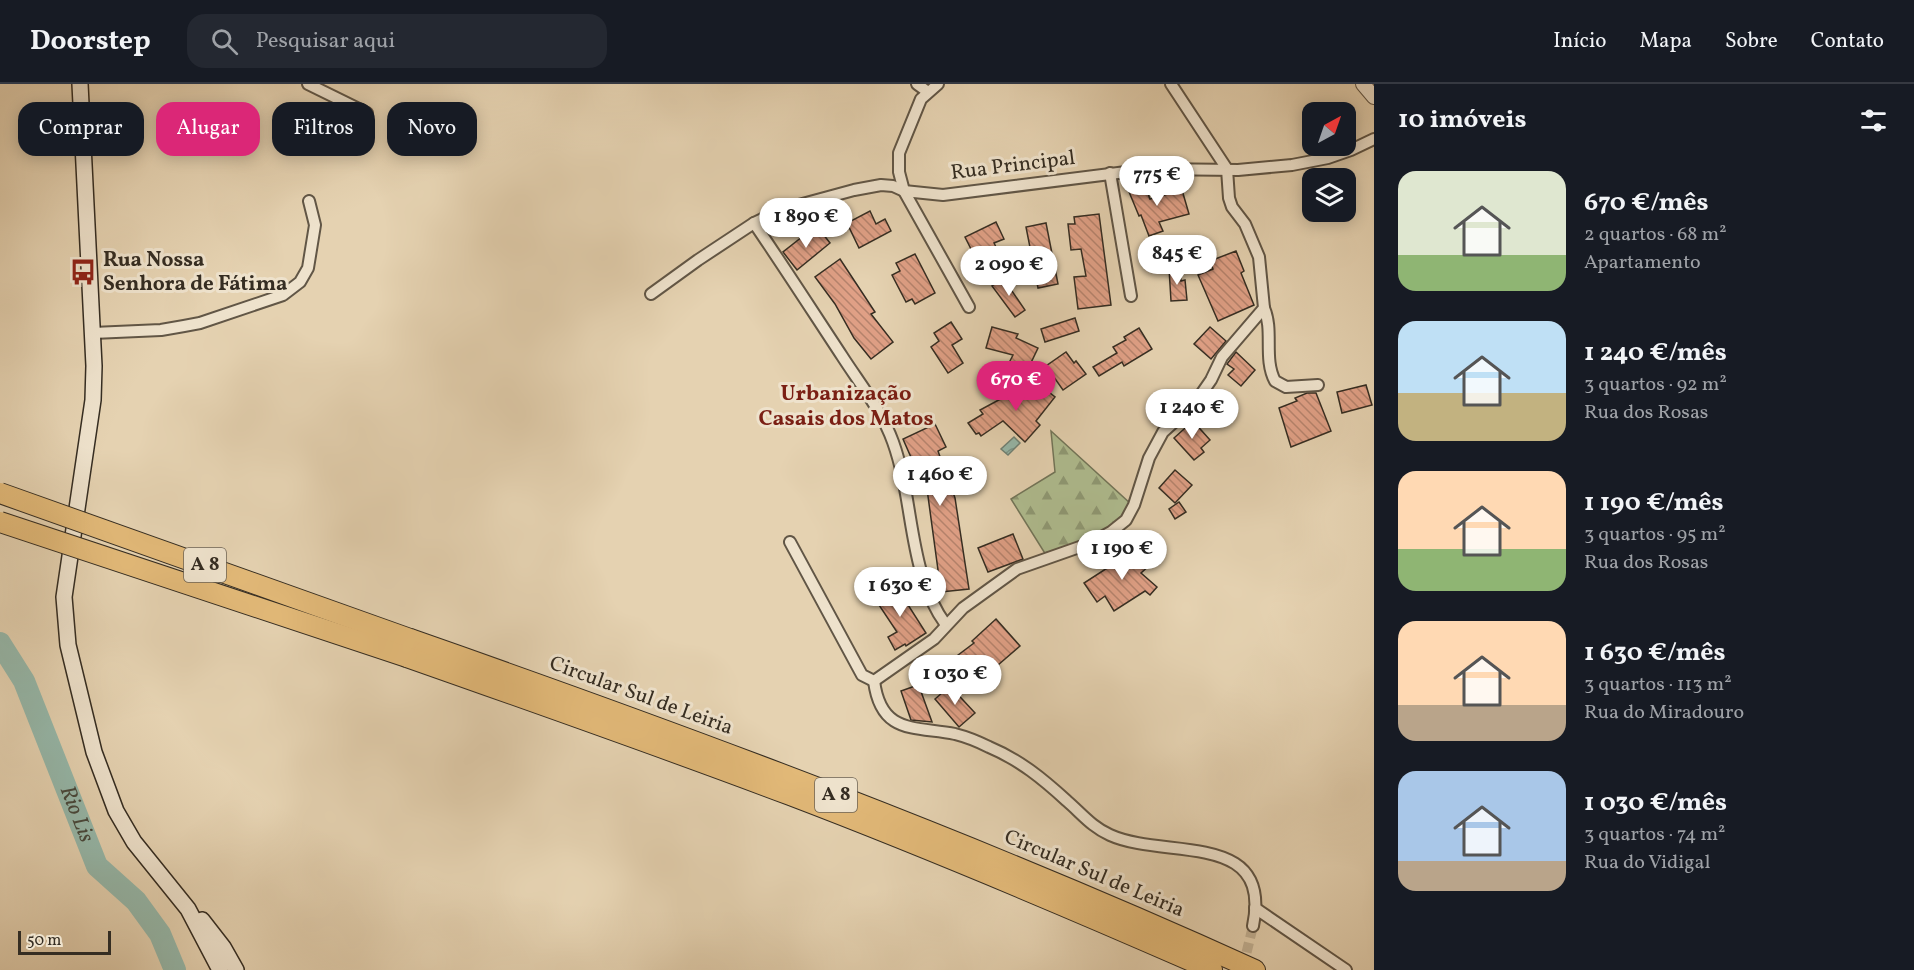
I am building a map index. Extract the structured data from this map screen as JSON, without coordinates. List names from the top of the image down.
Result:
{
  "streets": {
    "highway": ["A 8", "Circular Sul de Leiria"],
    "street": ["Rua Principal"]
  },
  "districts": ["Urbanização Casais dos Matos"],
  "water": ["Rio Lis"],
  "places": {
    "bus stop": ["Rua Nossa Senhora de Fátima"]
  },
  "scale_bar": "50 m",
  "north": "top right",
  "page": {
    "header": "Doorstep",
    "search": "Pesquisar aqui",
    "nav": [
      "Início",
      "Mapa",
      "Sobre",
      "Contato"
    ],
    "heading": "10 imóveis",
    "chip": [
      "Comprar",
      "Alugar",
      "Filtros",
      "Novo"
    ],
    "price": [
      "775 €",
      "1 890 €",
      "845 €",
      "2 090 €",
      "670 €",
      "1 240 €",
      "1 460 €",
      "1 190 €",
      "1 630 €",
      "1 030 €"
    ],
    "list": [
      {
        "name": "670 €/mês",
        "note": "2 quartos · 68 m² · Apartamento"
      },
      {
        "name": "1 240 €/mês",
        "note": "3 quartos · 92 m² · Rua dos Rosas"
      },
      {
        "name": "1 190 €/mês",
        "note": "3 quartos · 95 m² · Rua dos Rosas"
      },
      {
        "name": "1 630 €/mês",
        "note": "3 quartos · 113 m² · Rua do Miradouro"
      },
      {
        "name": "1 030 €/mês",
        "note": "3 quartos · 74 m² · Rua do Vidigal"
      }
    ],
    "scale": "50 m"
  }
}
